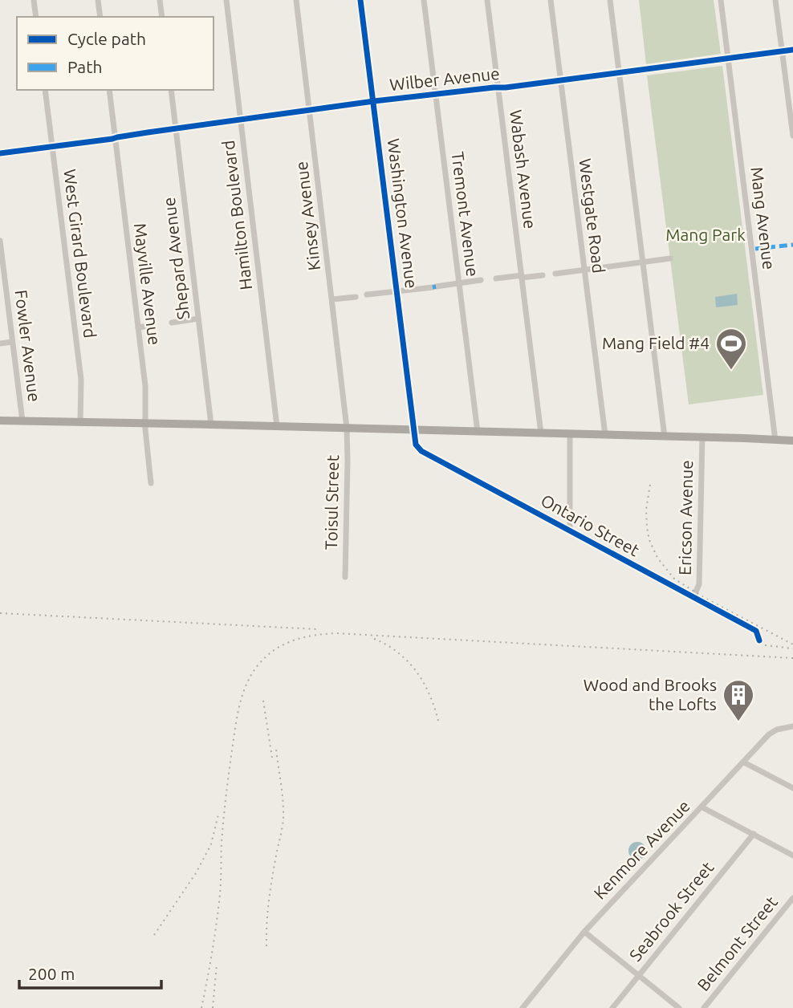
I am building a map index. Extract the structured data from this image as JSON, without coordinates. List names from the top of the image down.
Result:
{
  "streets": {
    "street": [
      "Wilber Avenue",
      "Wabash Avenue",
      "Washington Avenue",
      "Tremont Avenue",
      "Hamilton Boulevard",
      "Kinsey Avenue",
      "Westgate Road",
      "Mang Avenue",
      "West Girard Boulevard",
      "Shepard Avenue",
      "Mayville Avenue",
      "Fowler Avenue",
      "Toisul Street",
      "Ericson Avenue",
      "Ontario Street",
      "Kenmore Avenue",
      "Seabrook Street",
      "Belmont Street"
    ]
  },
  "crossings": [
    ["Wilber Avenue", "Wabash Avenue"],
    ["Wilber Avenue", "Washington Avenue"],
    ["Wilber Avenue", "Tremont Avenue"],
    ["Wilber Avenue", "Hamilton Boulevard"],
    ["Wilber Avenue", "Kinsey Avenue"],
    ["Wilber Avenue", "Westgate Road"],
    ["Wilber Avenue", "Mang Avenue"],
    ["Wilber Avenue", "West Girard Boulevard"],
    ["Wilber Avenue", "Shepard Avenue"],
    ["Wilber Avenue", "Mayville Avenue"],
    ["Washington Avenue", "Ontario Street"],
    ["Kinsey Avenue", "Toisul Street"],
    ["Ericson Avenue", "Ontario Street"]
  ],
  "parks": ["Mang Park"],
  "places": {
    "sports": ["Mang Field #4"],
    "building": ["Wood and Brooks the Lofts"]
  },
  "legend": ["Cycle path", "Path"],
  "scale_bar": "200 m"
}
